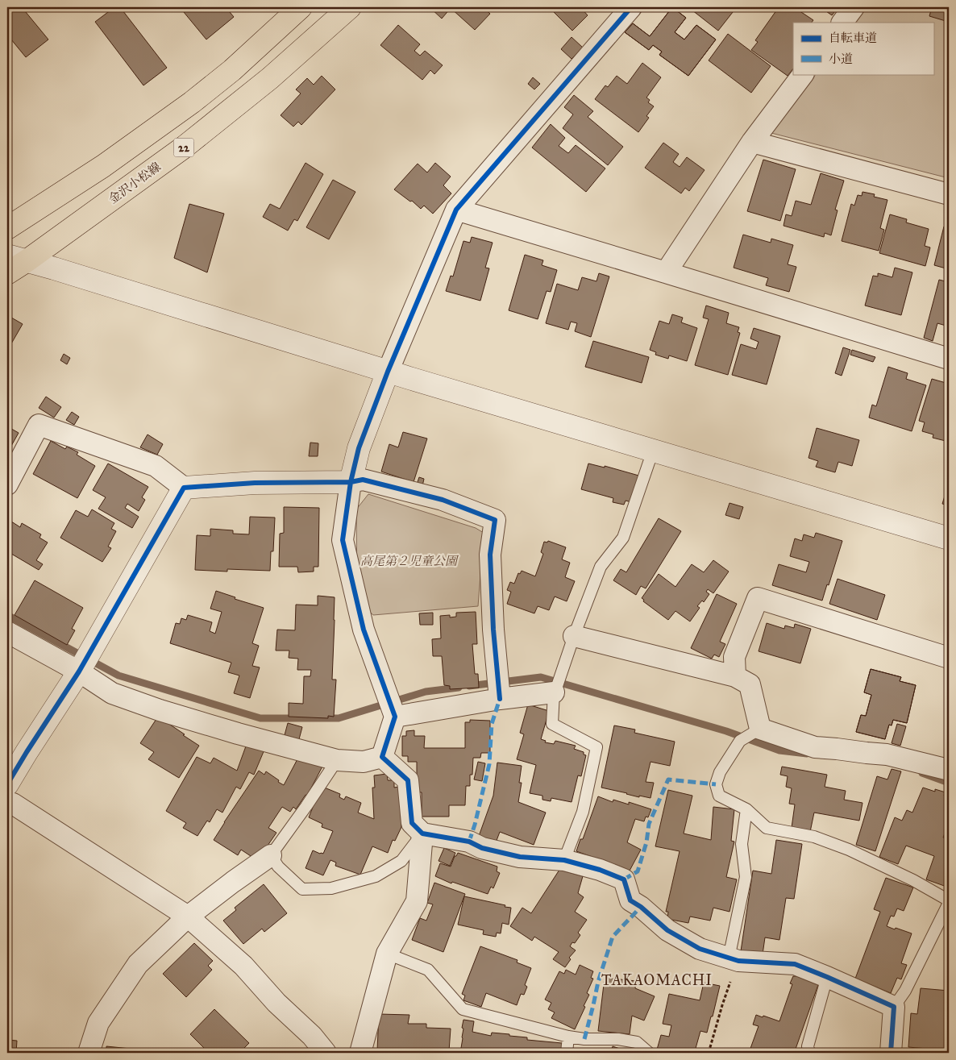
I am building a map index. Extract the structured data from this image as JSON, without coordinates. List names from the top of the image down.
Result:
{
  "streets": {
    "main road": ["22", "金沢小松線"]
  },
  "districts": ["TAKAOMACHI"],
  "parks": ["高尾第２児童公園"],
  "legend": ["自転車道", "小道"]
}
